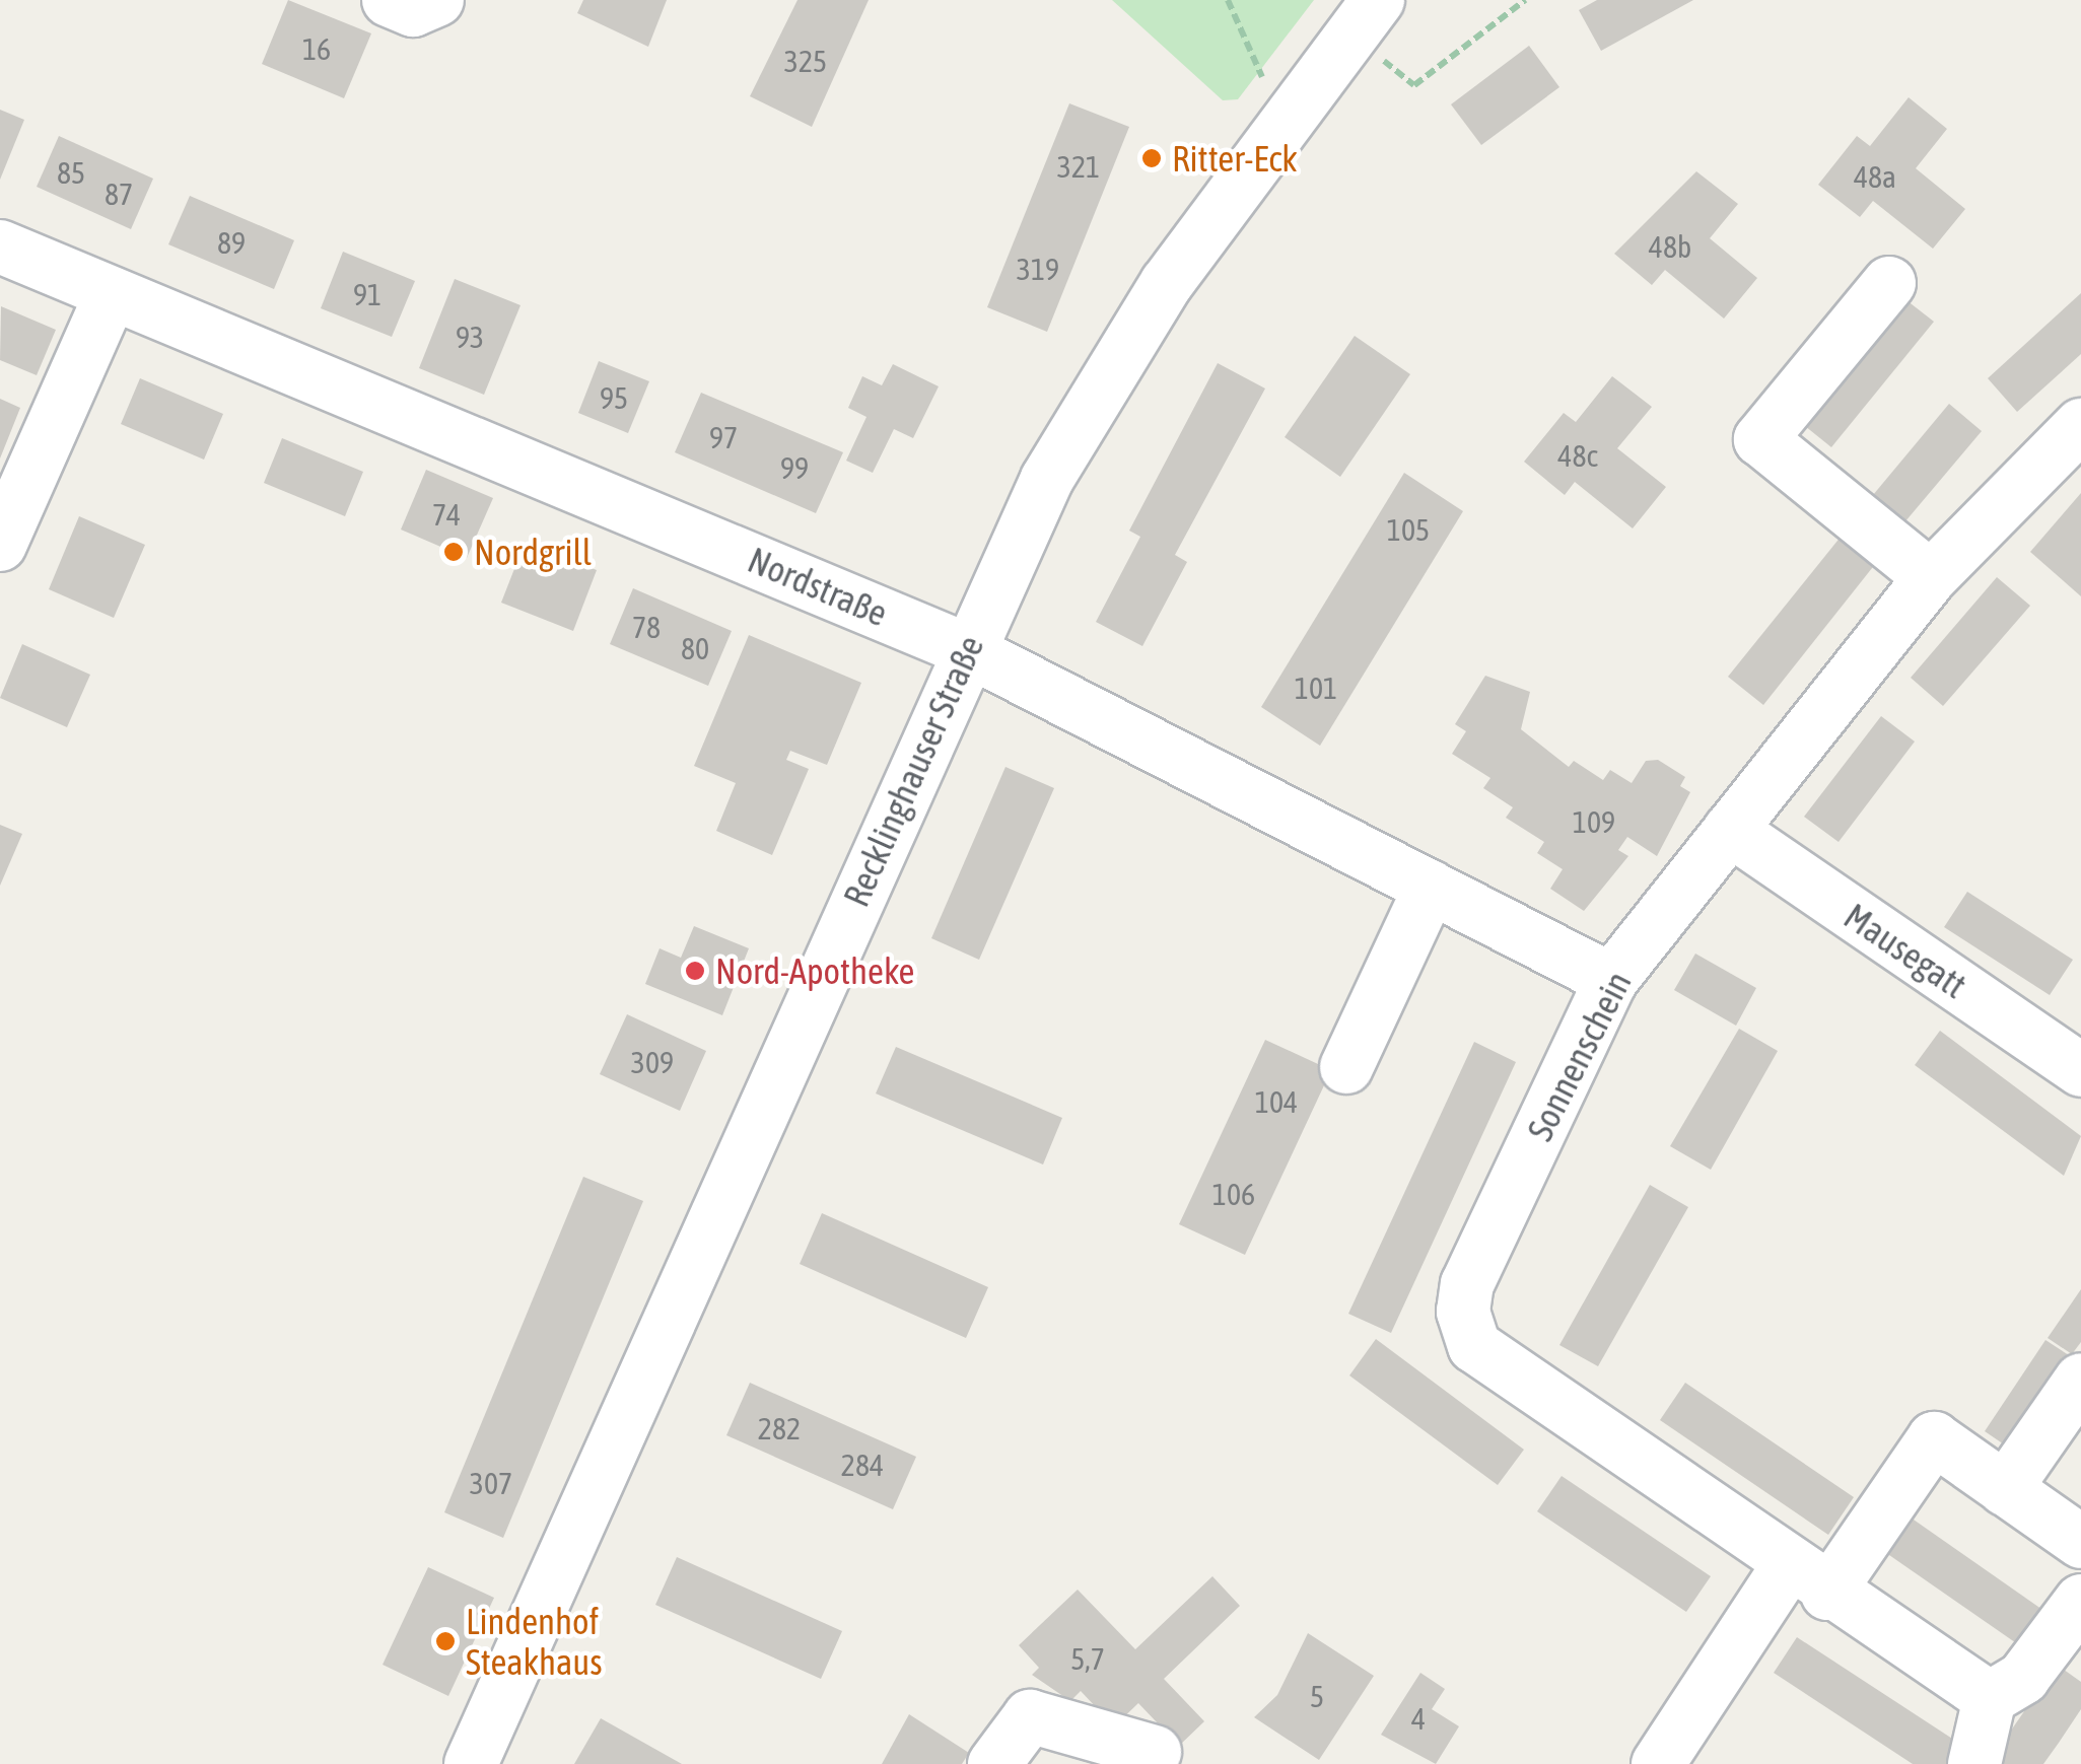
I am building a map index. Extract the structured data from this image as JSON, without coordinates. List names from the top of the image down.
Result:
{
  "streets": {
    "street": [
      "Nordstraße",
      "Recklinghauser Straße",
      "Mausegatt",
      "Sonnenschein"
    ]
  },
  "crossings": [
    ["Nordstraße", "Recklinghauser Straße"],
    ["Nordstraße", "Sonnenschein"],
    ["Mausegatt", "Sonnenschein"]
  ],
  "places": [
    "Ritter-Eck",
    "Nordgrill",
    "Nord-Apotheke",
    "Lindenhof Steakhaus"
  ],
  "house_numbers": [
    "16",
    "325",
    "321",
    "85",
    "48a",
    "87",
    "89",
    "48b",
    "319",
    "91",
    "93",
    "95",
    "97",
    "48c",
    "99",
    "74",
    "105",
    "78",
    "80",
    "101",
    "109",
    "309",
    "104",
    "106",
    "282",
    "284",
    "307",
    "5,7",
    "5",
    "4"
  ]
}
